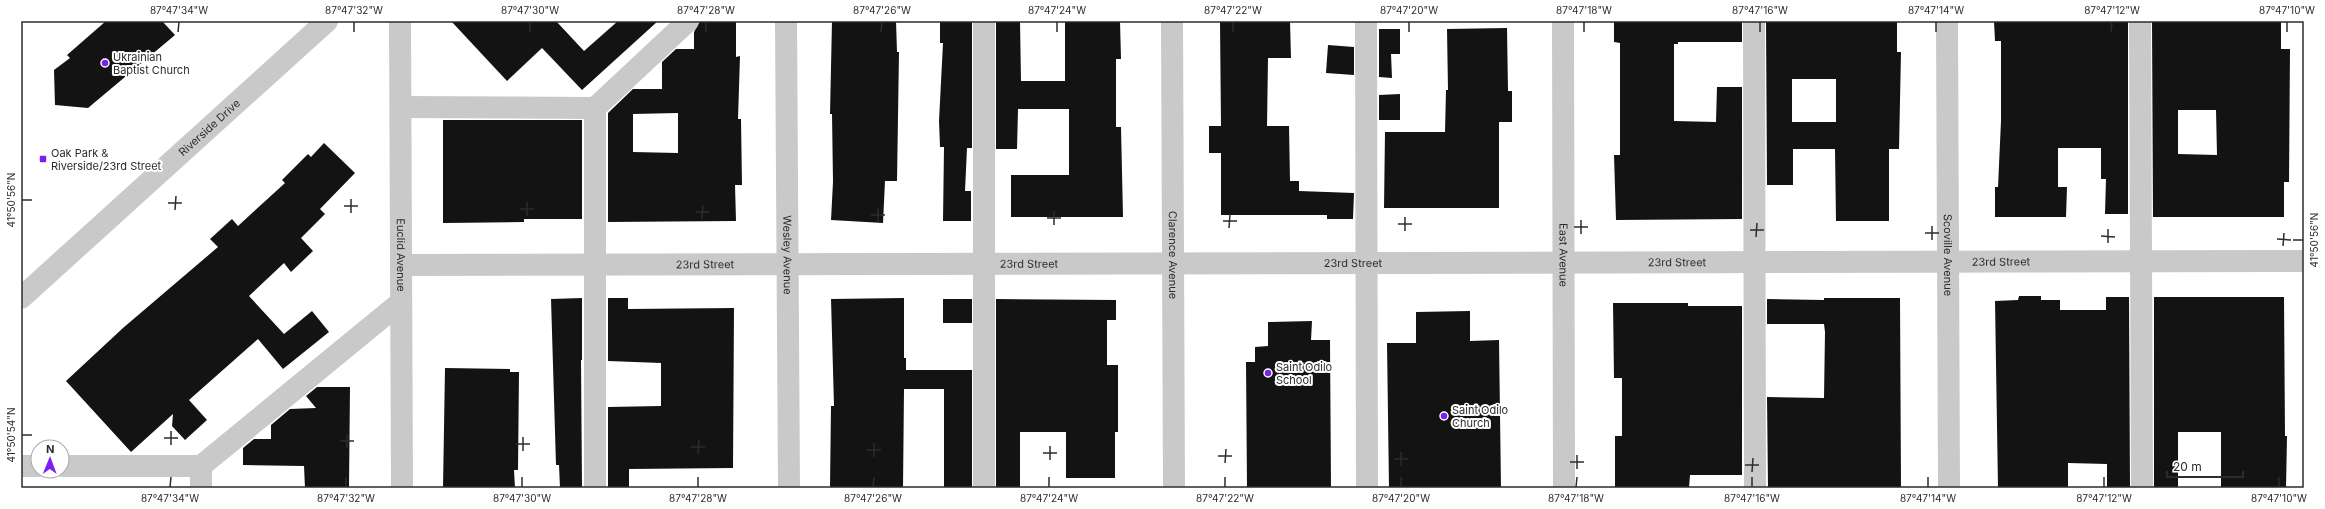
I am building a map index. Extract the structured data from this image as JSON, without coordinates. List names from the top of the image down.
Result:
{
  "streets": {
    "street": [
      "Riverside Drive",
      "Wesley Avenue",
      "Scoville Avenue",
      "Euclid Avenue",
      "Clarence Avenue",
      "East Avenue",
      "23rd Street"
    ]
  },
  "crossings": [
    ["Wesley Avenue", "23rd Street"],
    ["Scoville Avenue", "23rd Street"],
    ["Euclid Avenue", "23rd Street"],
    ["Clarence Avenue", "23rd Street"],
    ["East Avenue", "23rd Street"]
  ],
  "places": {
    "other": ["Ukrainian Baptist Church", "Saint Odilo School", "Saint Odilo Church"],
    "transit": ["Oak Park & Riverside/23rd Street"]
  },
  "scale_bar": "20 m",
  "north": "top",
  "coordinates": [
    "87°47'34\"W",
    "87°47'32\"W",
    "87°47'30\"W",
    "87°47'28\"W",
    "87°47'26\"W",
    "87°47'24\"W",
    "87°47'22\"W",
    "87°47'20\"W",
    "87°47'18\"W",
    "87°47'16\"W",
    "87°47'14\"W",
    "87°47'12\"W",
    "87°47'10\"W",
    "41°50'56\"N",
    "41°50'54\"N"
  ]
}
